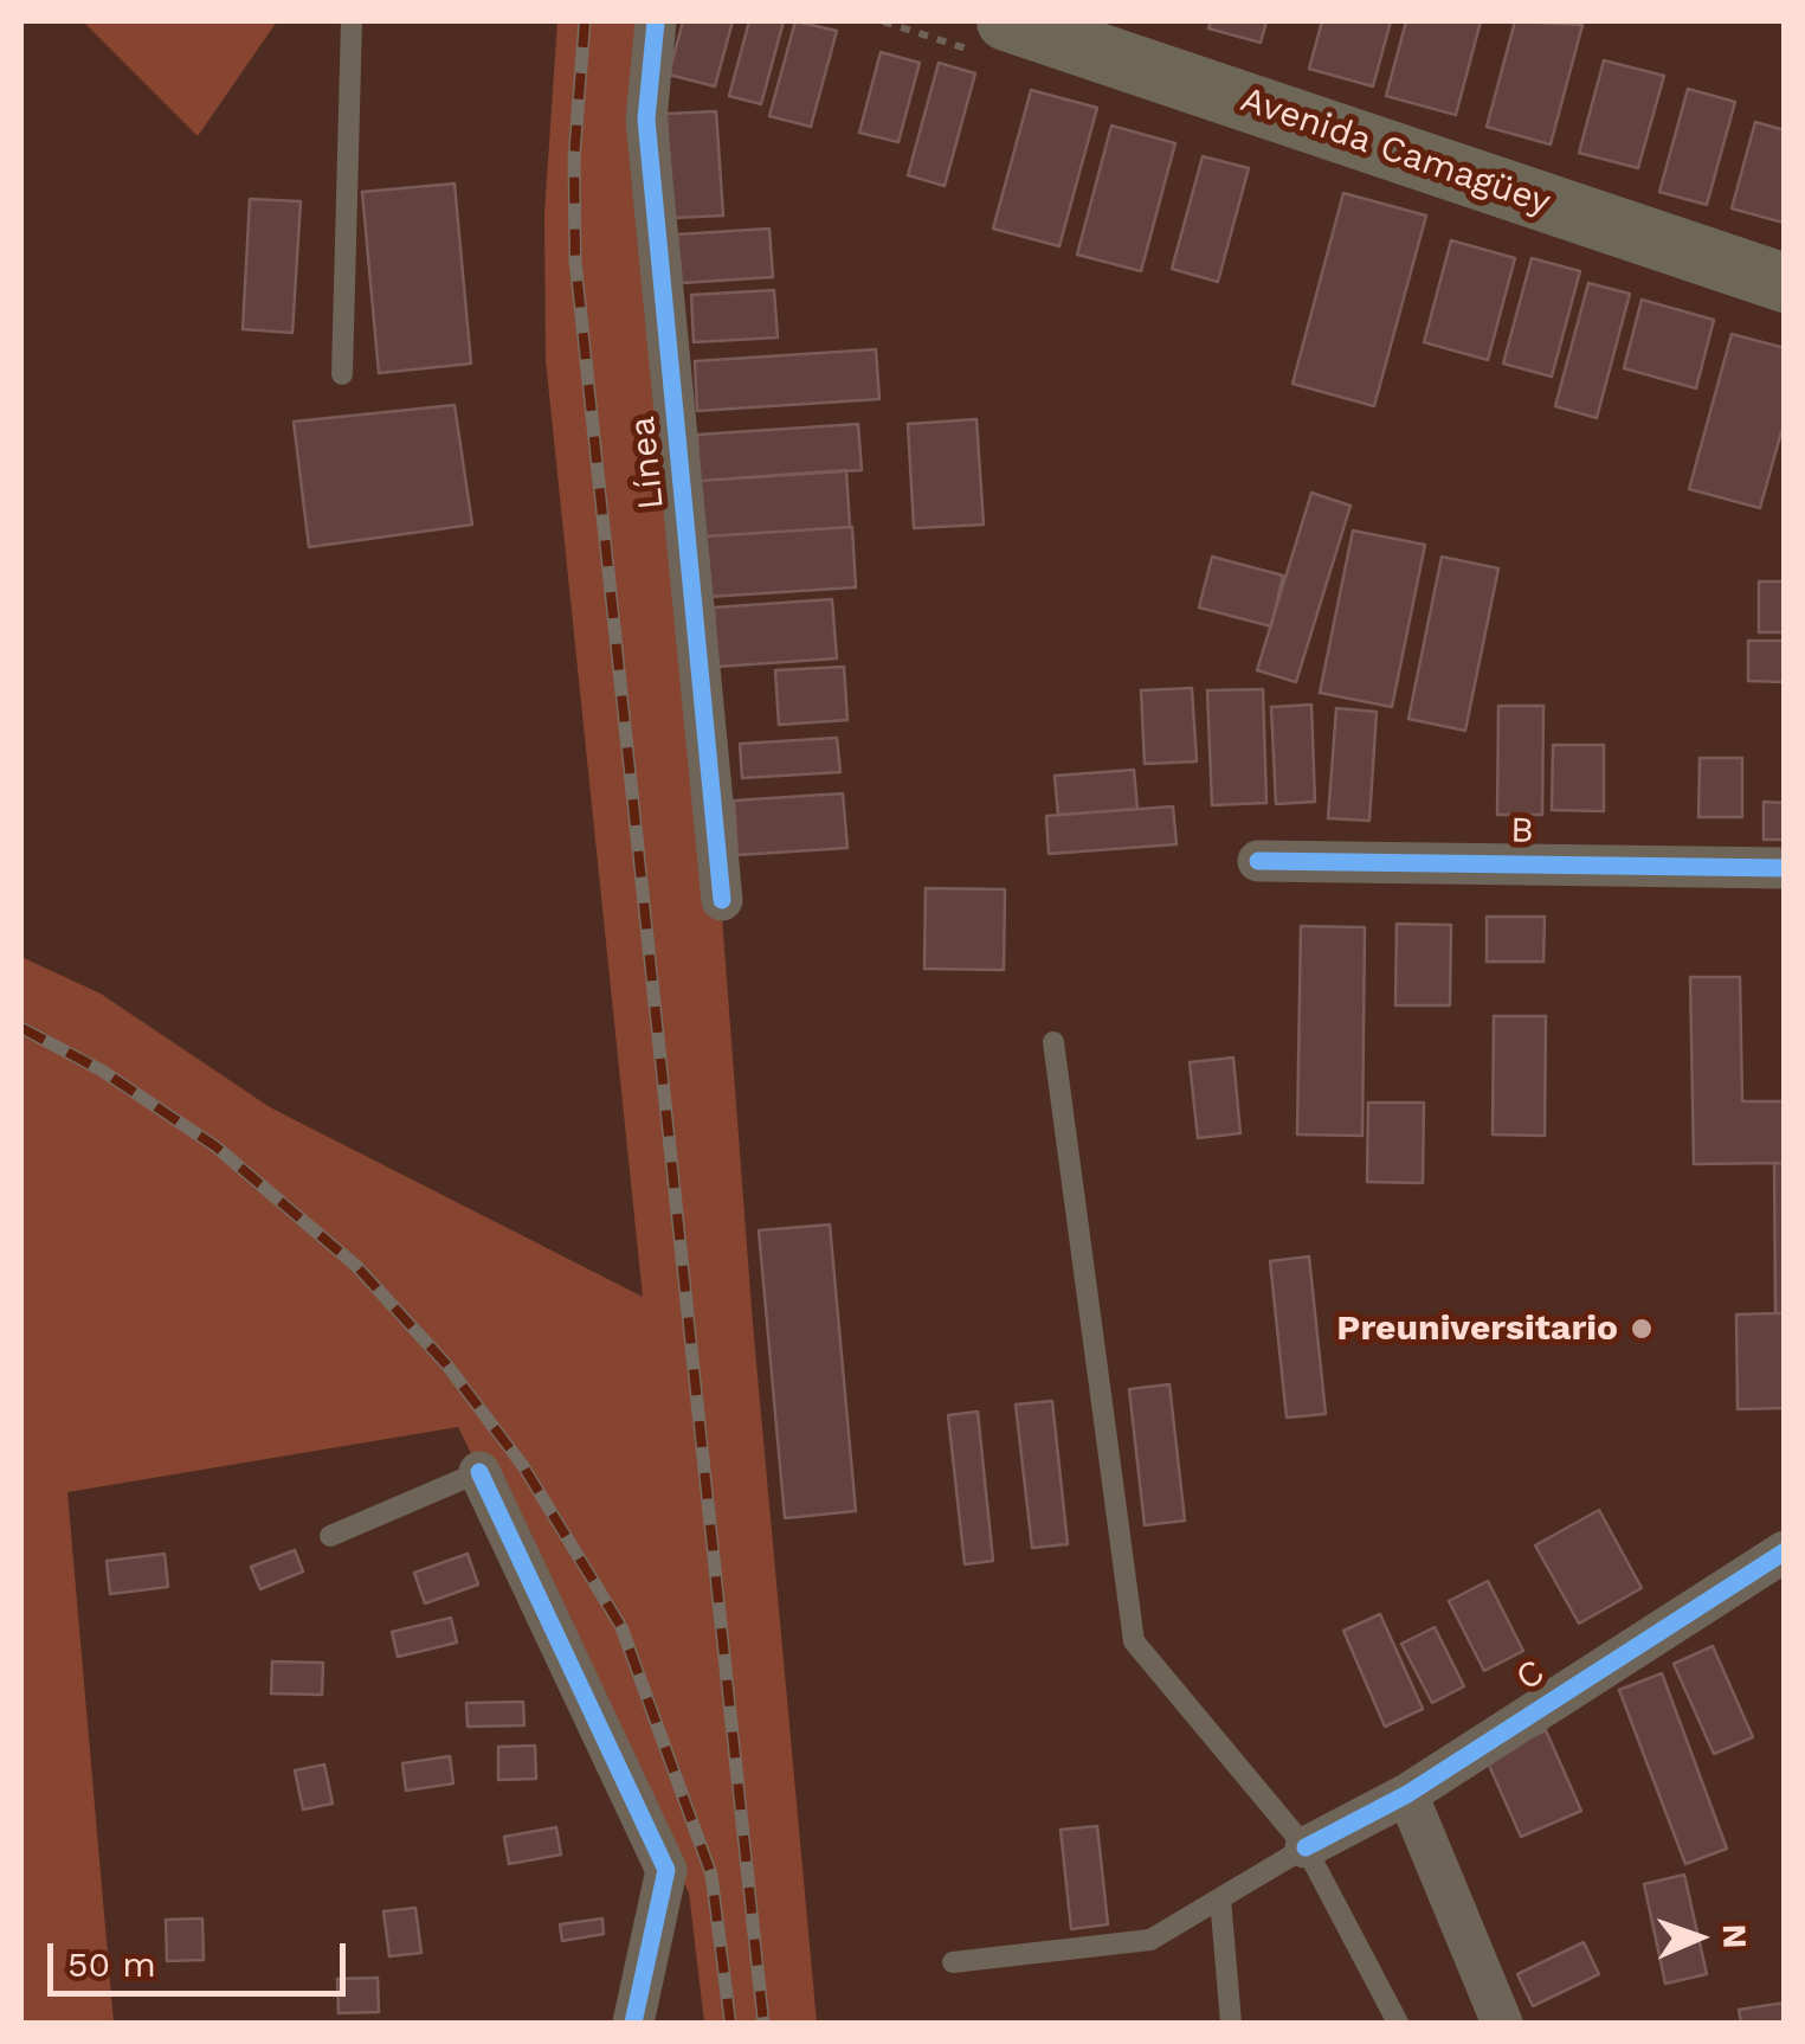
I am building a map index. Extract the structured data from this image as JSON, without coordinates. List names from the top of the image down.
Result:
{
  "streets": {
    "main road": ["Avenida Camagüey"],
    "street": ["Línea", "B", "C"]
  },
  "places": ["Preuniversitario"],
  "scale_bar": "50 m",
  "north": "right"
}
